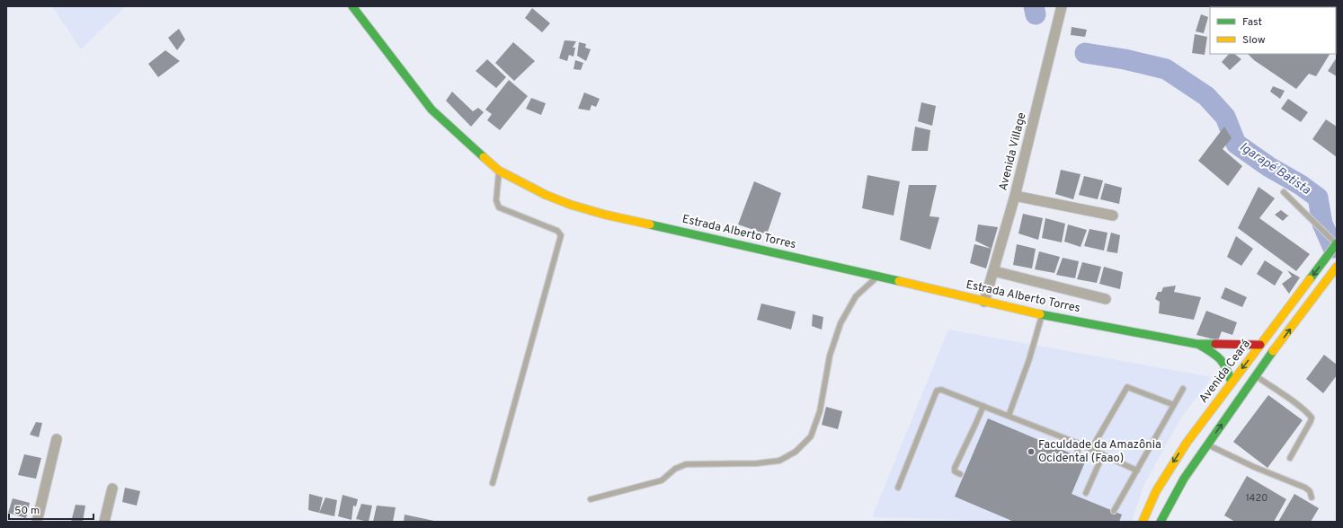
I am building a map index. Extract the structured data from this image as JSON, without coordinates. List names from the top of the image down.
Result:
{
  "streets": {
    "street": ["Avenida Village", "Estrada Alberto Torres", "Avenida Ceará"]
  },
  "crossings": [
    ["Avenida Village", "Estrada Alberto Torres"],
    ["Estrada Alberto Torres", "Avenida Ceará"]
  ],
  "water": ["Igarapé Batista"],
  "places": ["Faculdade da Amazônia Ocidental (Faao)"],
  "house_numbers": ["1420"],
  "legend": ["Fast", "Slow"],
  "scale_bar": "50 m"
}
